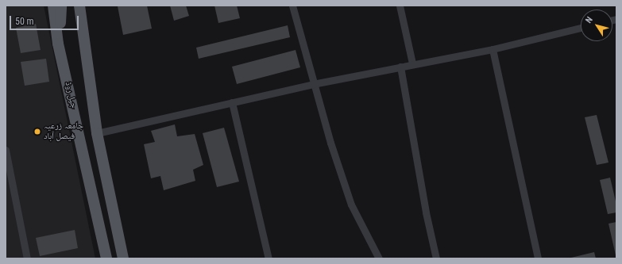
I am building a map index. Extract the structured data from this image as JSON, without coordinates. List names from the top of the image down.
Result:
{
  "streets": {
    "main road": ["جیل روڈ"]
  },
  "places": ["جامعہ زرعیہ فیصل آباد"],
  "scale_bar": "50 m",
  "north": "top left"
}
